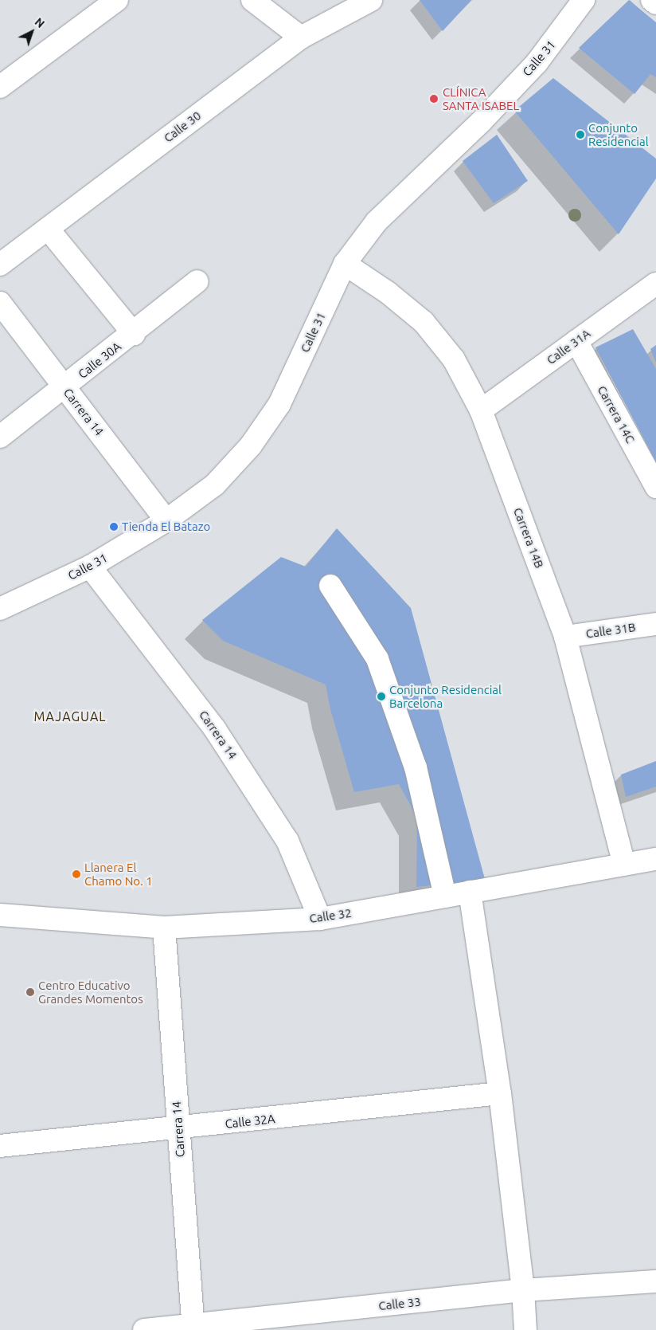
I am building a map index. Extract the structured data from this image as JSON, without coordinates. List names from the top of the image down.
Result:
{
  "streets": {
    "street": [
      "Calle 31",
      "Calle 30",
      "Calle 31A",
      "Calle 30A",
      "Carrera 14",
      "Carrera 14C",
      "Carrera 14B",
      "Calle 31B",
      "Calle 32",
      "Calle 32A",
      "Calle 33"
    ]
  },
  "crossings": [
    ["Calle 31", "Carrera 14"],
    ["Calle 31", "Carrera 14B"],
    ["Calle 31A", "Carrera 14C"],
    ["Calle 31A", "Carrera 14B"],
    ["Calle 30A", "Carrera 14"],
    ["Carrera 14", "Calle 32"],
    ["Carrera 14", "Calle 32A"],
    ["Carrera 14", "Calle 33"],
    ["Carrera 14B", "Calle 31B"],
    ["Carrera 14B", "Calle 32"]
  ],
  "districts": ["MAJAGUAL"],
  "places": [
    "CLÍNICA SANTA ISABEL",
    "Conjunto Residencial",
    "Tienda El Batazo",
    "Conjunto Residencial Barcelona",
    "Llanera El Chamo No. 1",
    "Centro Educativo Grandes Momentos"
  ],
  "north": "top right"
}
